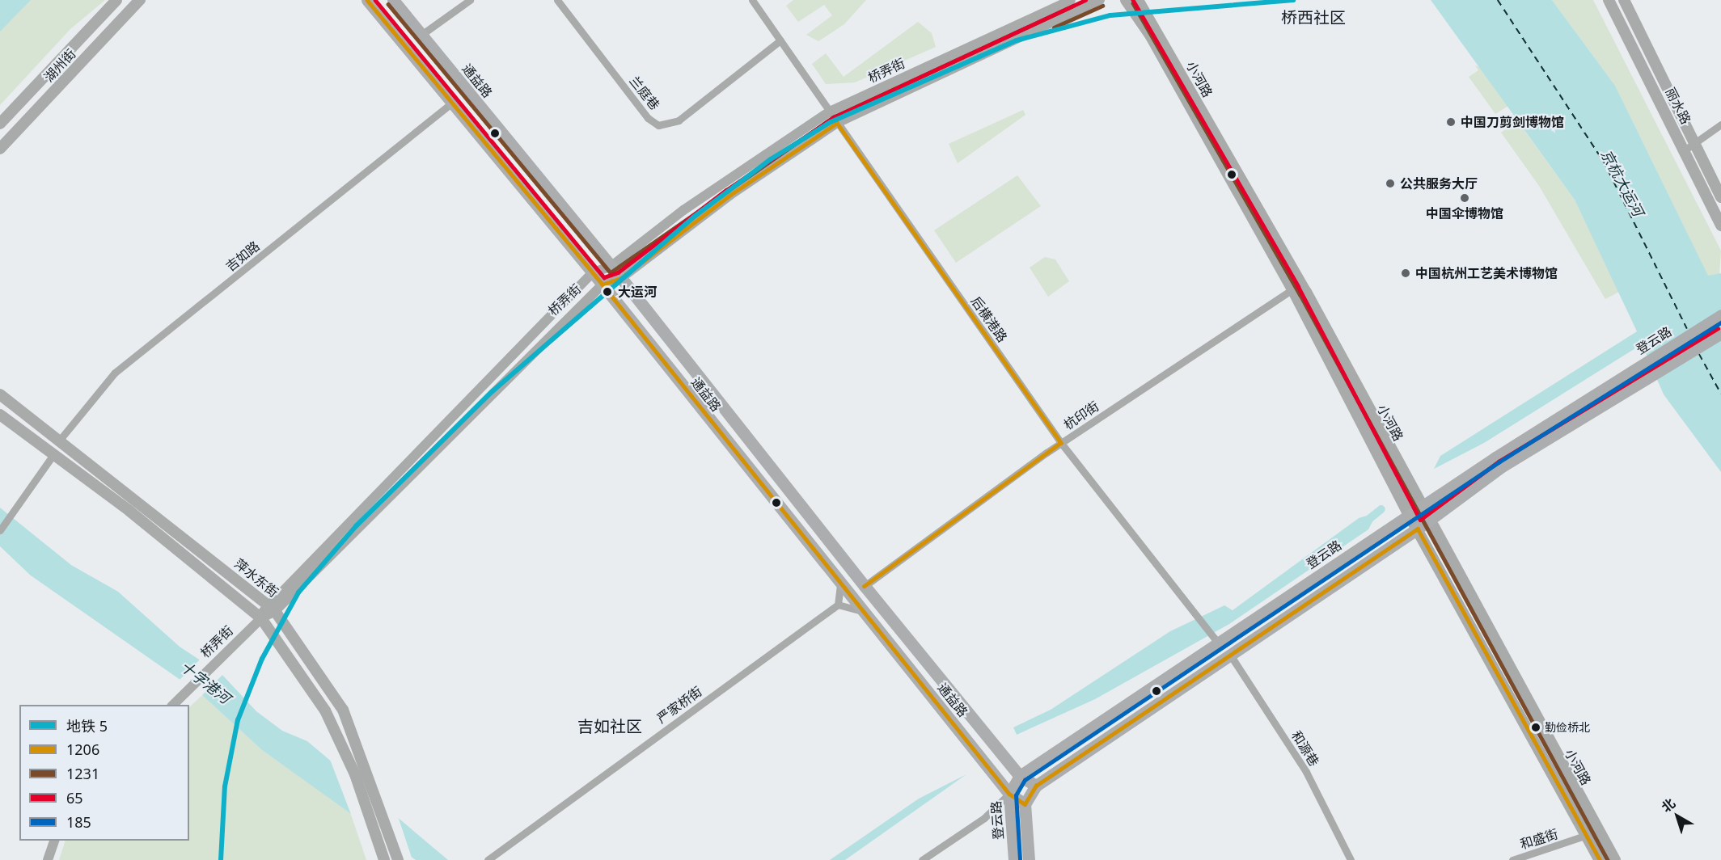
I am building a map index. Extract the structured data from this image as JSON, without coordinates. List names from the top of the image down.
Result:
{
  "streets": {
    "main road": [
      "湖州街",
      "小河路",
      "通益路",
      "丽水路",
      "登云路",
      "萍水东街"
    ],
    "street": [
      "桥弄街",
      "兰庭巷",
      "吉如路",
      "后横港路",
      "杭印街",
      "严家桥街",
      "和源巷",
      "和盛街"
    ]
  },
  "crossings": [
    ["桥弄街", "通益路"],
    ["桥弄街", "后横港路"],
    ["桥弄街", "萍水东街"],
    ["小河路", "登云路"],
    ["小河路", "杭印街"],
    ["小河路", "和盛街"],
    ["通益路", "吉如路"],
    ["通益路", "登云路"],
    ["通益路", "杭印街"],
    ["兰庭巷", "后横港路"],
    ["吉如路", "萍水东街"],
    ["后横港路", "登云路"],
    ["后横港路", "杭印街"],
    ["登云路", "和源巷"]
  ],
  "districts": ["桥西社区", "吉如社区"],
  "water": ["京杭大运河", "十字港河"],
  "places": [
    "中国刀剪剑博物馆",
    "公共服务大厅",
    "中国伞博物馆",
    "中国杭州工艺美术博物馆",
    "大运河",
    "勤俭桥北"
  ],
  "lines": [
    "metro line 5",
    "transit line 1206",
    "transit line 65",
    "transit line 1231",
    "transit line 185"
  ],
  "legend": [
    "地铁 5",
    "1206",
    "1231",
    "65",
    "185"
  ],
  "north": "top left"
}
